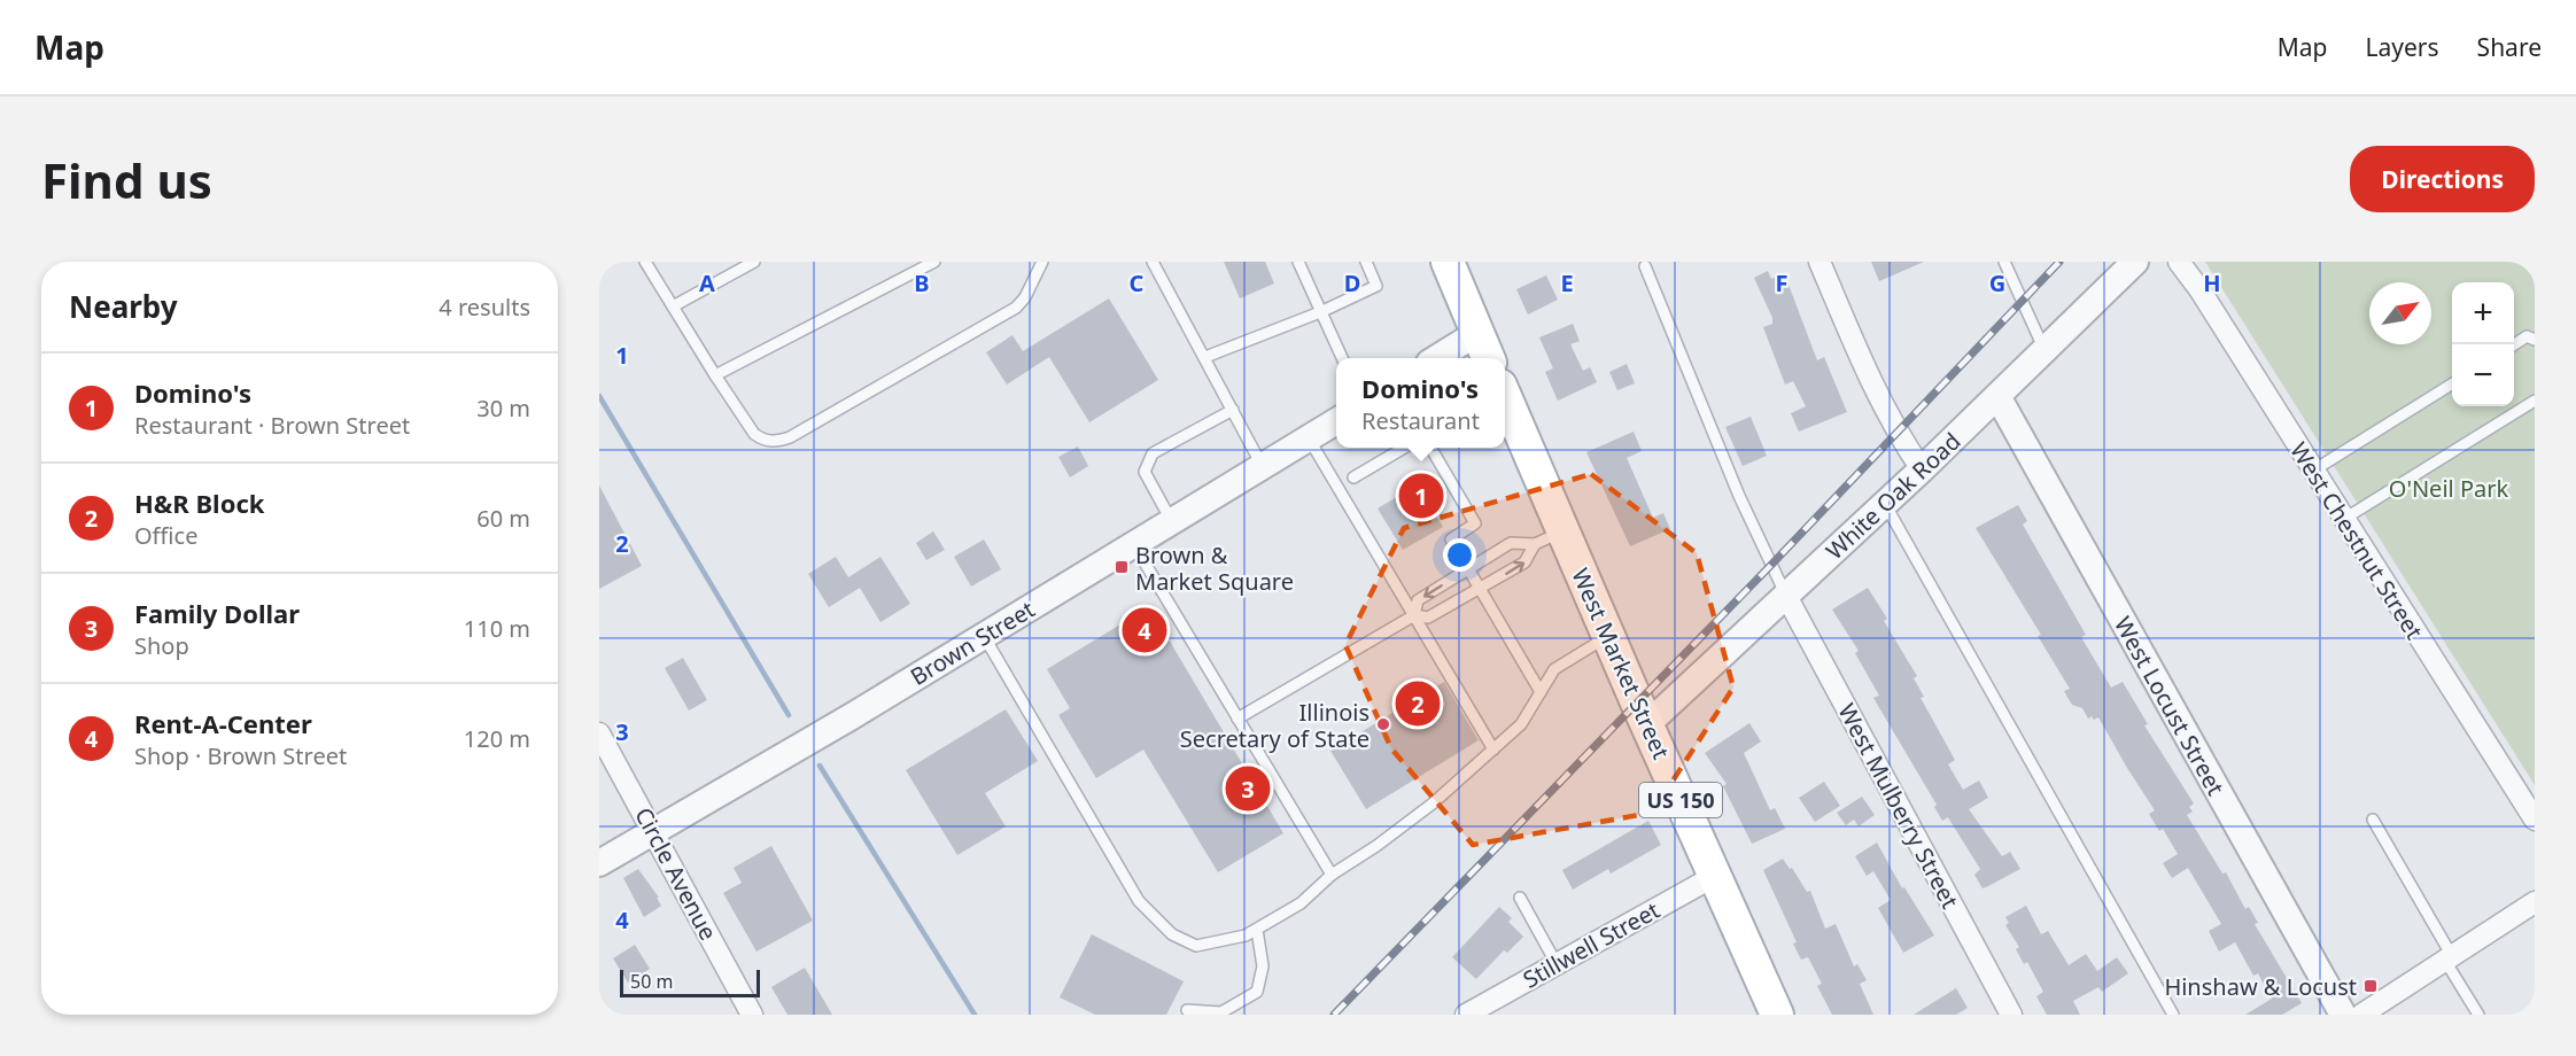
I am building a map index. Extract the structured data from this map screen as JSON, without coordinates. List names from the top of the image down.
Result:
{
  "streets": {
    "main road": ["West Market Street", "US 150"],
    "street": [
      "White Oak Road",
      "West Chestnut Street",
      "Brown Street",
      "West Locust Street",
      "West Mulberry Street",
      "Circle Avenue",
      "Stillwell Street"
    ]
  },
  "crossings": [
    ["White Oak Road", "West Market Street"],
    ["White Oak Road", "West Locust Street"],
    ["White Oak Road", "West Mulberry Street"],
    ["Brown Street", "Circle Avenue"],
    ["West Market Street", "Stillwell Street"]
  ],
  "parks": ["O'Neil Park"],
  "places": {
    "transit": ["Brown & Market Square", "Hinshaw & Locust"],
    "other": ["Illinois Secretary of State"]
  },
  "scale_bar": "50 m",
  "north": "top right",
  "page": {
    "header": "Map",
    "nav": ["Map", "Layers", "Share"],
    "buttons": "Directions",
    "title": "Find us",
    "heading": ["Nearby", "4 results"],
    "map_buttons": ["+", "−"],
    "list": [
      {
        "mark": "1",
        "name": "Domino's",
        "note": "Restaurant · Brown Street",
        "value": "30 m"
      },
      {
        "mark": "2",
        "name": "H&R Block",
        "note": "Office",
        "value": "60 m"
      },
      {
        "mark": "3",
        "name": "Family Dollar",
        "note": "Shop",
        "value": "110 m"
      },
      {
        "mark": "4",
        "name": "Rent-A-Center",
        "note": "Shop · Brown Street",
        "value": "120 m"
      }
    ],
    "popup": ["Domino's", "Restaurant"],
    "pins": [
      "1",
      "4",
      "2",
      "3"
    ],
    "scale": "50 m"
  },
  "grid": {
    "columns": [
      "A",
      "B",
      "C",
      "D",
      "E",
      "F",
      "G",
      "H"
    ],
    "rows": [
      "1",
      "2",
      "3",
      "4"
    ]
  }
}
